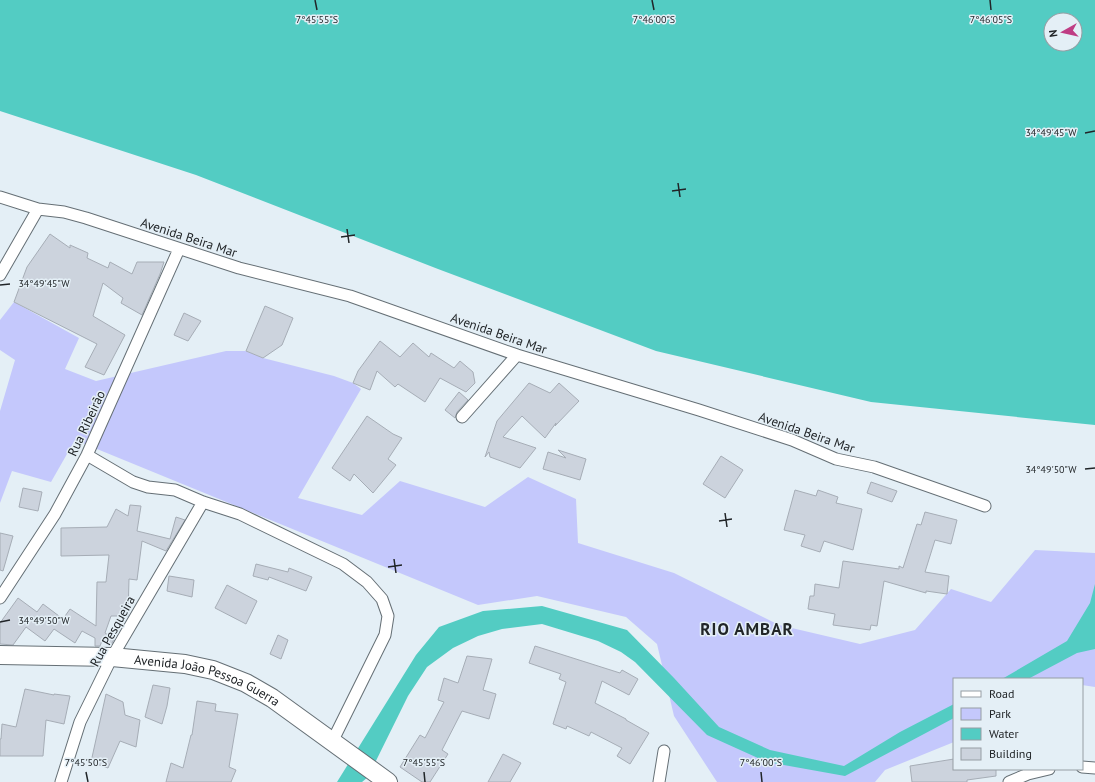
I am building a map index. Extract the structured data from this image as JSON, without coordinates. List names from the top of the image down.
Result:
{
  "streets": {
    "main road": ["Avenida João Pessoa Guerra"],
    "street": ["Avenida Beira Mar", "Rua Ribeirão", "Rua Pesqueira"]
  },
  "crossings": [
    ["Avenida Beira Mar", "Rua Ribeirão"],
    ["Rua Pesqueira", "Avenida João Pessoa Guerra"]
  ],
  "districts": ["RIO AMBAR"],
  "legend": [
    "Road",
    "Park",
    "Water",
    "Building"
  ],
  "north": "left",
  "coordinates": [
    "7°45'55\"S",
    "7°46'00\"S",
    "7°46'05\"S",
    "34°49'45\"W",
    "34°49'50\"W",
    "7°45'50\"S"
  ]
}
